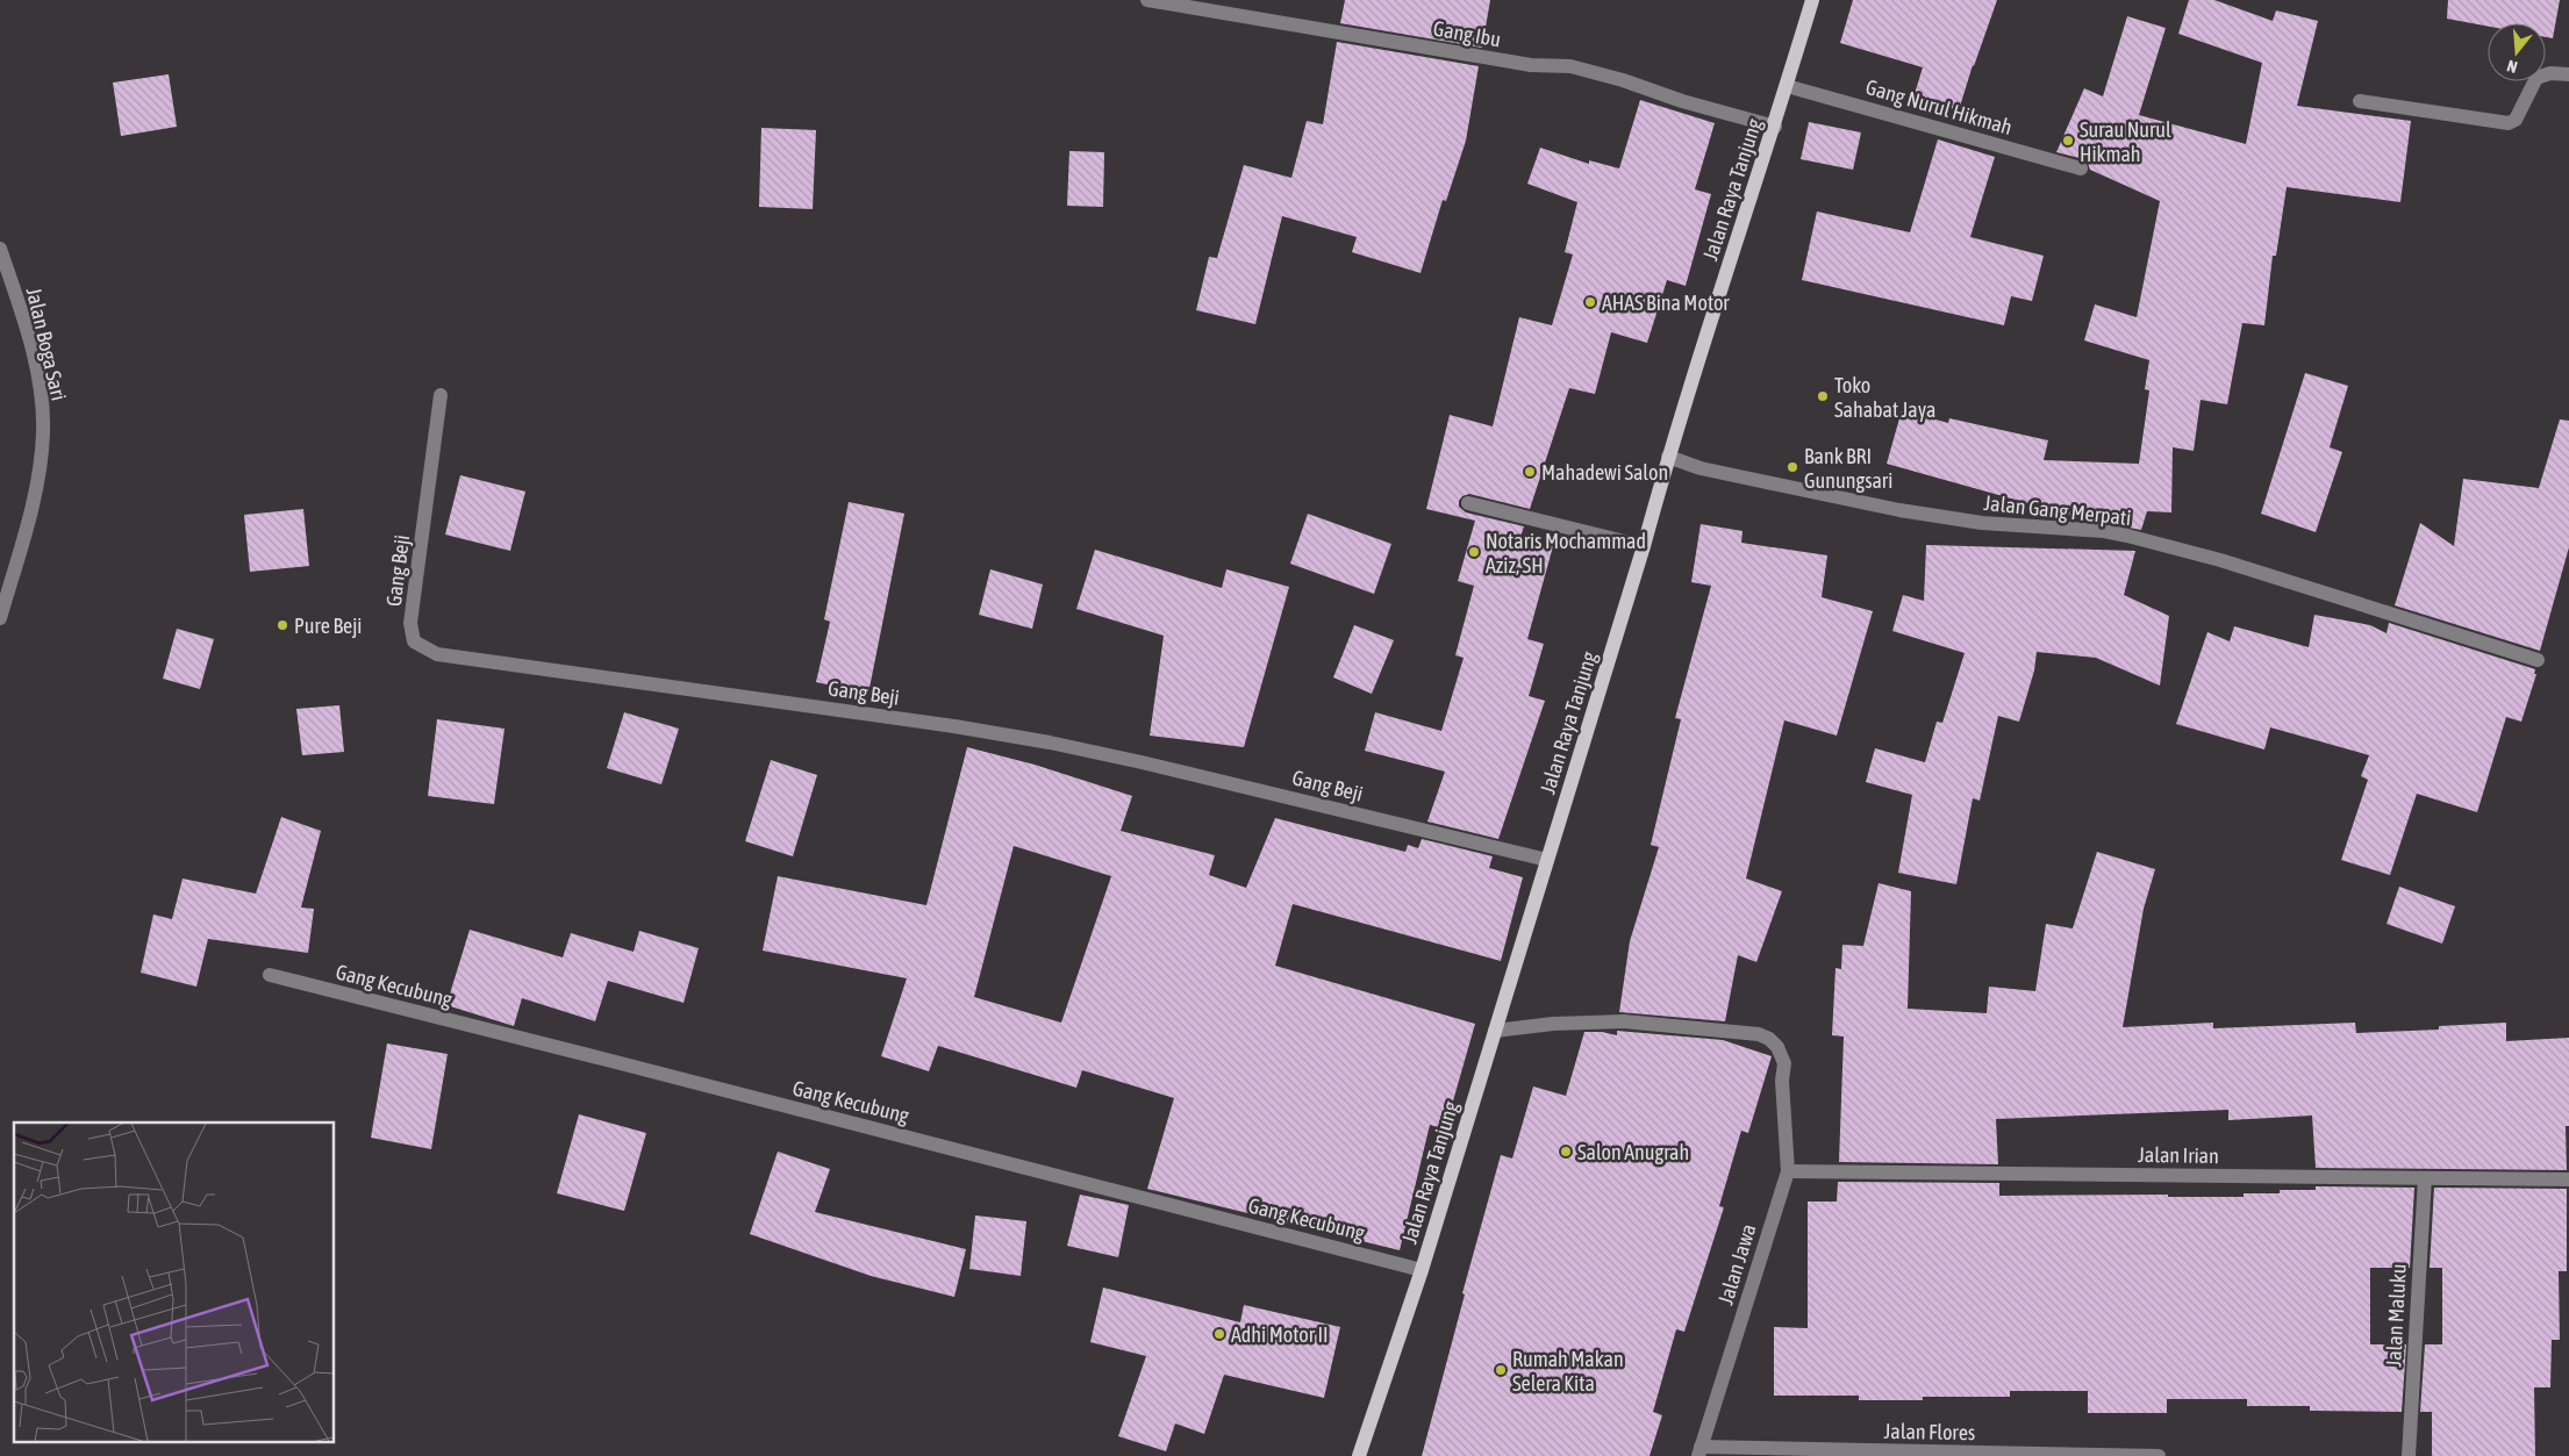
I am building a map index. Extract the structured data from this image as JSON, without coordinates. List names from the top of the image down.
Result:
{
  "streets": {
    "main road": ["Jalan Raya Tanjung"],
    "street": [
      "Gang Ibu",
      "Gang Nurul Hikmah",
      "Jalan Boga Sari",
      "Jalan Gang Merpati",
      "Gang Beji",
      "Gang Kecubung",
      "Jalan Irian",
      "Jalan Jawa",
      "Jalan Maluku",
      "Jalan Flores"
    ]
  },
  "crossings": [
    ["Gang Ibu", "Jalan Raya Tanjung"],
    ["Gang Nurul Hikmah", "Jalan Raya Tanjung"],
    ["Jalan Raya Tanjung", "Jalan Gang Merpati"],
    ["Jalan Raya Tanjung", "Gang Beji"],
    ["Jalan Raya Tanjung", "Gang Kecubung"],
    ["Jalan Raya Tanjung", "Jalan Jawa"],
    ["Jalan Irian", "Jalan Jawa"],
    ["Jalan Irian", "Jalan Maluku"],
    ["Jalan Jawa", "Jalan Flores"]
  ],
  "places": [
    "Surau Nurul Hikmah",
    "AHAS Bina Motor",
    "Toko Sahabat Jaya",
    "Bank BRI Gunungsari",
    "Mahadewi Salon",
    "Notaris Mochammad Aziz, SH",
    "Pure Beji",
    "Salon Anugrah",
    "Adhi Motor II",
    "Rumah Makan Selera Kita"
  ],
  "north": "bottom"
}
